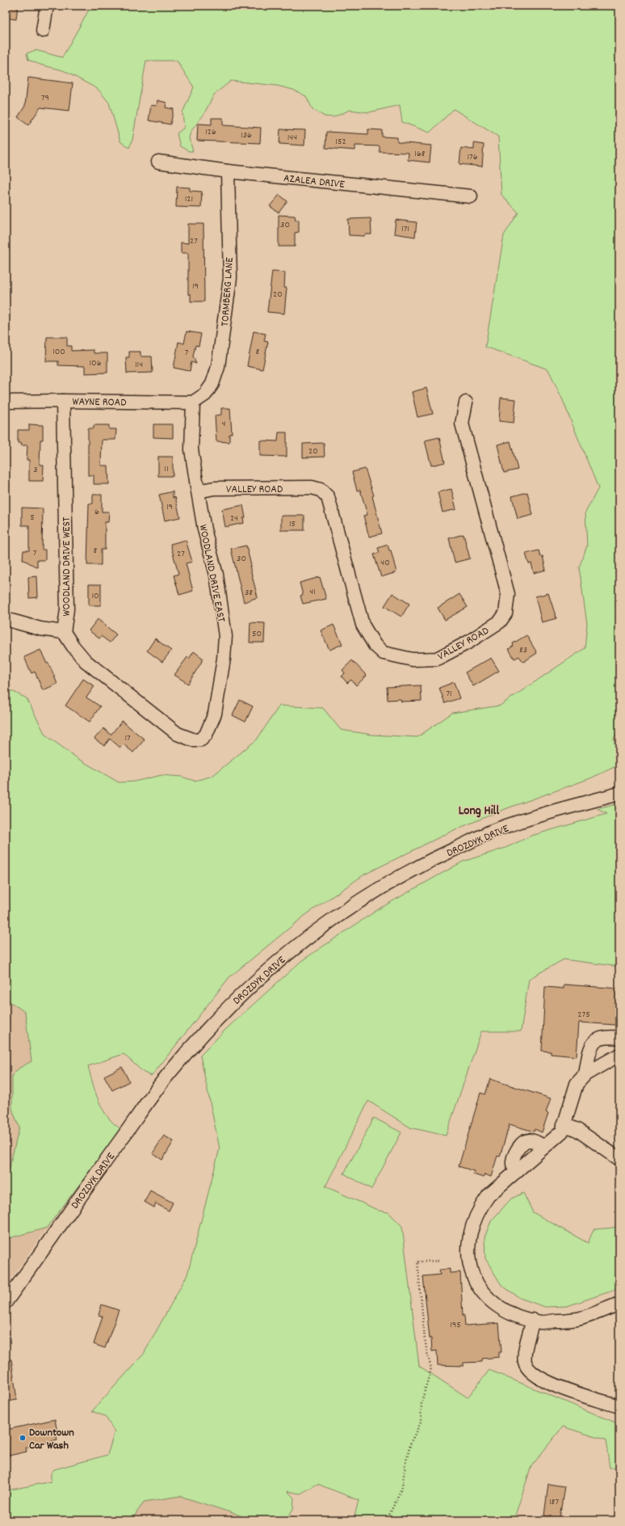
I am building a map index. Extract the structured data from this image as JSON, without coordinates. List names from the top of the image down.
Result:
{
  "streets": {
    "street": [
      "AZALEA DRIVE",
      "TORMBERG LANE",
      "WAYNE ROAD",
      "VALLEY ROAD",
      "WOODLAND DRIVE WEST",
      "WOODLAND DRIVE EAST",
      "DROZDYK DRIVE"
    ]
  },
  "crossings": [
    ["AZALEA DRIVE", "TORMBERG LANE"],
    ["TORMBERG LANE", "WAYNE ROAD"],
    ["TORMBERG LANE", "WOODLAND DRIVE EAST"],
    ["WAYNE ROAD", "WOODLAND DRIVE WEST"],
    ["WAYNE ROAD", "WOODLAND DRIVE EAST"],
    ["VALLEY ROAD", "WOODLAND DRIVE EAST"],
    ["WOODLAND DRIVE WEST", "WOODLAND DRIVE EAST"]
  ],
  "districts": ["Long Hill"],
  "places": ["Downtown Car Wash"],
  "house_numbers": [
    "79",
    "126",
    "136",
    "144",
    "152",
    "168",
    "176",
    "121",
    "30",
    "171",
    "27",
    "19",
    "20",
    "100",
    "8",
    "7",
    "106",
    "114",
    "4",
    "20",
    "11",
    "3",
    "19",
    "6",
    "5",
    "24",
    "15",
    "8",
    "7",
    "27",
    "30",
    "40",
    "41",
    "38",
    "10",
    "50",
    "83",
    "71",
    "17",
    "275",
    "195",
    "187"
  ]
}
